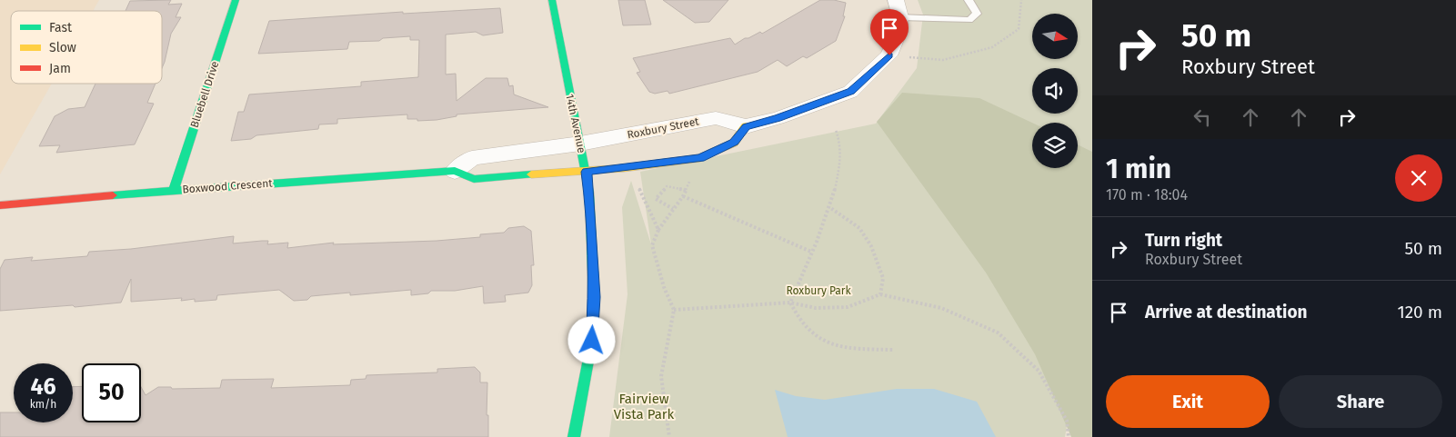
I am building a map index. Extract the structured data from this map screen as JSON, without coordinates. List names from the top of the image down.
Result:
{
  "streets": {
    "street": [
      "Bluebell Drive",
      "14th Avenue",
      "Roxbury Street",
      "Boxwood Crescent"
    ]
  },
  "crossings": [
    ["Bluebell Drive", "Boxwood Crescent"],
    ["14th Avenue", "Roxbury Street"],
    ["14th Avenue", "Boxwood Crescent"]
  ],
  "parks": ["Roxbury Park", "Fairview Vista Park"],
  "legend": ["Fast", "Slow", "Jam"],
  "north": "right",
  "page": {
    "turn": ["50 m", "Roxbury Street"],
    "heading": ["1 min", "170 m · 18:04"],
    "list": [
      {
        "name": "Turn right",
        "note": "Roxbury Street",
        "value": "50 m"
      },
      {
        "name": "Arrive at destination",
        "value": "120 m"
      }
    ],
    "speed": "46 km/h",
    "limit": "50",
    "buttons": ["Exit", "Share"]
  }
}
